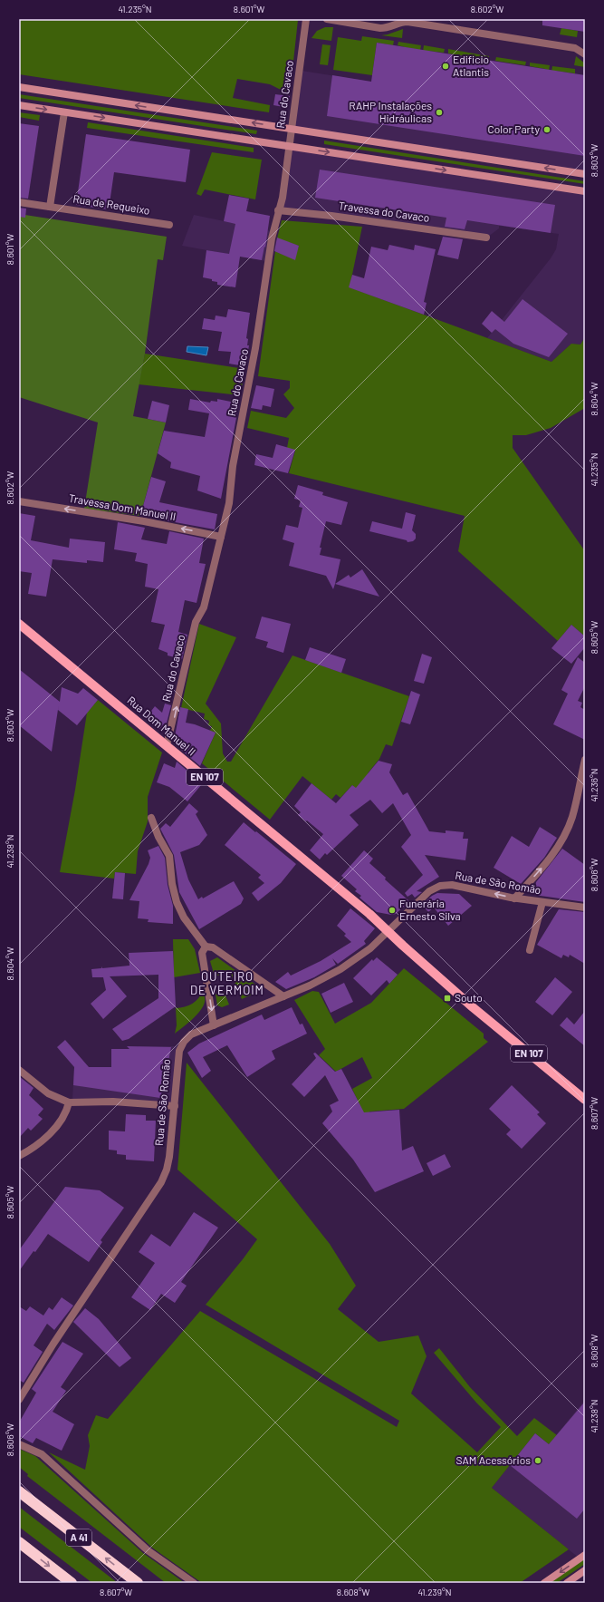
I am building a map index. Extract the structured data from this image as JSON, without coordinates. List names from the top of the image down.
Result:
{
  "streets": {
    "highway": ["A 41"],
    "main road": ["Rua Dom Manuel II", "EN 107"],
    "street": [
      "Rua do Cavaco",
      "Rua de Requeixo",
      "Travessa do Cavaco",
      "Travessa Dom Manuel II",
      "Rua de São Romão"
    ]
  },
  "crossings": [
    ["Rua do Cavaco", "Travessa do Cavaco"],
    ["Rua do Cavaco", "Travessa Dom Manuel II"],
    ["Rua do Cavaco", "Rua Dom Manuel II"],
    ["Rua Dom Manuel II", "EN 107"],
    ["Rua Dom Manuel II", "Rua de São Romão"],
    ["EN 107", "Rua de São Romão"]
  ],
  "one_way": ["Travessa Dom Manuel II"],
  "districts": ["OUTEIRO DE VERMOIM"],
  "places": {
    "other": [
      "Edificio Atlantis",
      "RAHP Instalações Hidráulicas",
      "Color Party",
      "Funerária Ernesto Silva",
      "SAM Acessórios"
    ],
    "transit": ["Souto"]
  },
  "coordinates": [
    "41.235°N",
    "8.601°W",
    "8.602°W",
    "8.603°W",
    "8.604°W",
    "8.605°W",
    "41.236°N",
    "41.238°N",
    "8.606°W",
    "8.607°W",
    "8.608°W",
    "41.239°N"
  ]
}
